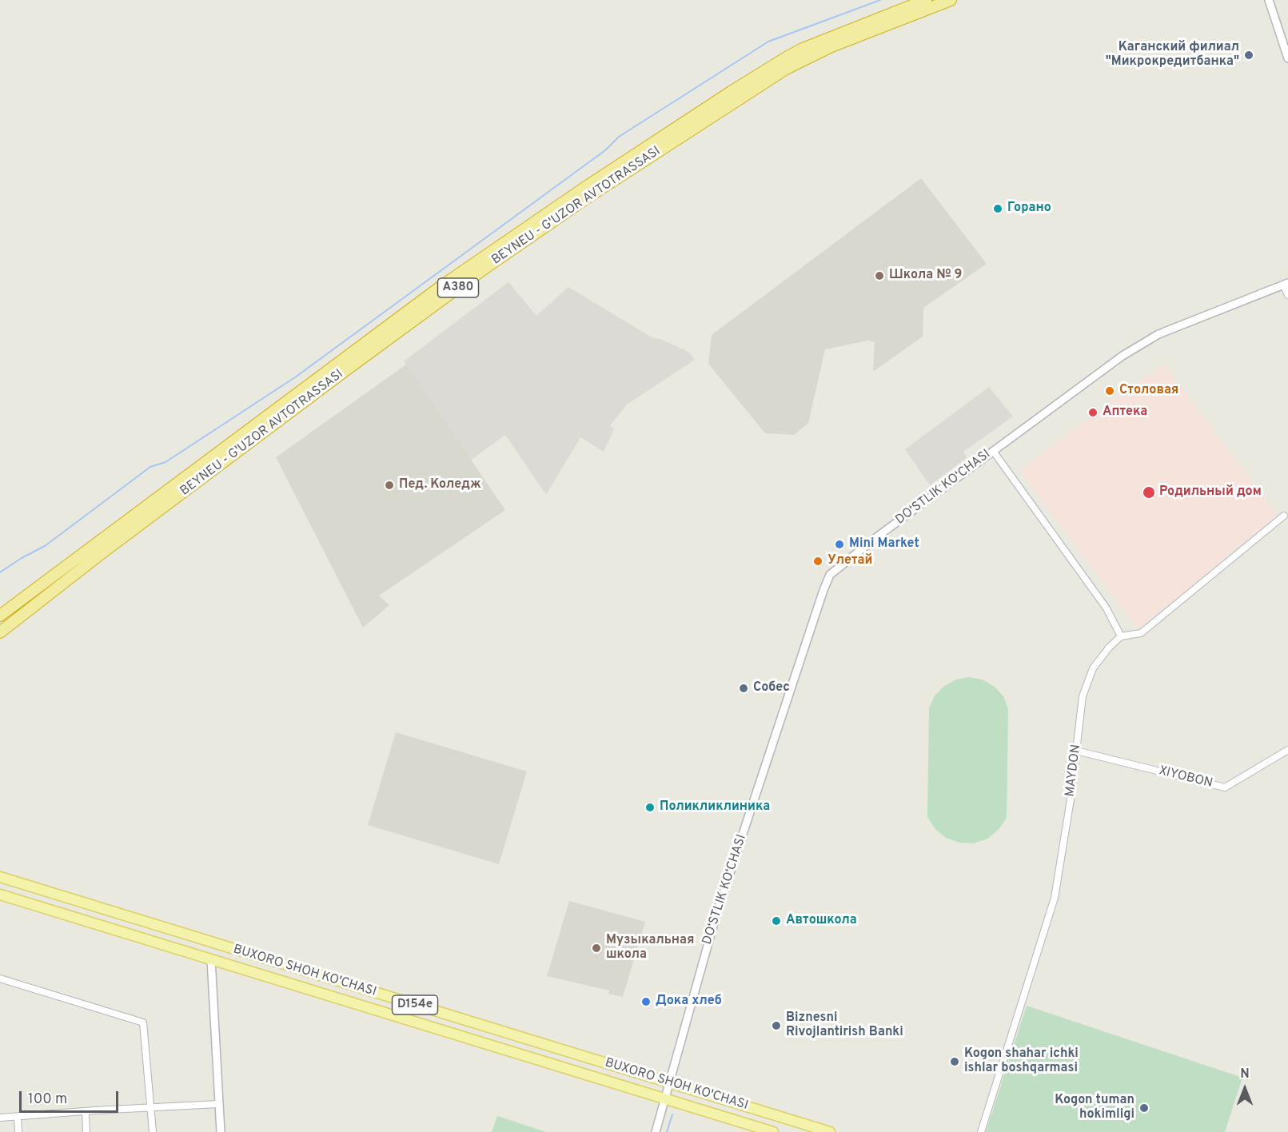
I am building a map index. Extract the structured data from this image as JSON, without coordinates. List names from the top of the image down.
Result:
{
  "streets": {
    "highway": ["BEYNEU - G'UZOR AVTOTRASSASI", "A380"],
    "main road": ["BUXORO SHOH KO'CHASI", "D154e"],
    "street": ["DO‘STLIK KO‘CHASI", "MAYDON", "XIYOBON"]
  },
  "crossings": [
    ["DO‘STLIK KO‘CHASI", "BUXORO SHOH KO'CHASI"],
    ["MAYDON", "XIYOBON"]
  ],
  "places": [
    "Каганский филиал \"Микрокредитбанка\"",
    "Горано",
    "Школа № 9",
    "Столовая",
    "Аптека",
    "Пед. Коледж",
    "Родильный дом",
    "Mini Market",
    "Улетай",
    "Собеc",
    "Поликликлиника",
    "Автошкола",
    "Музыкальная школа",
    "Дока хлеб",
    "Biznesni Rivojlantirish Banki",
    "Kogon shahar ichki ishlar boshqarmasi",
    "Kogon tuman hokimligi"
  ],
  "scale_bar": "100 m",
  "north": "top"
}
